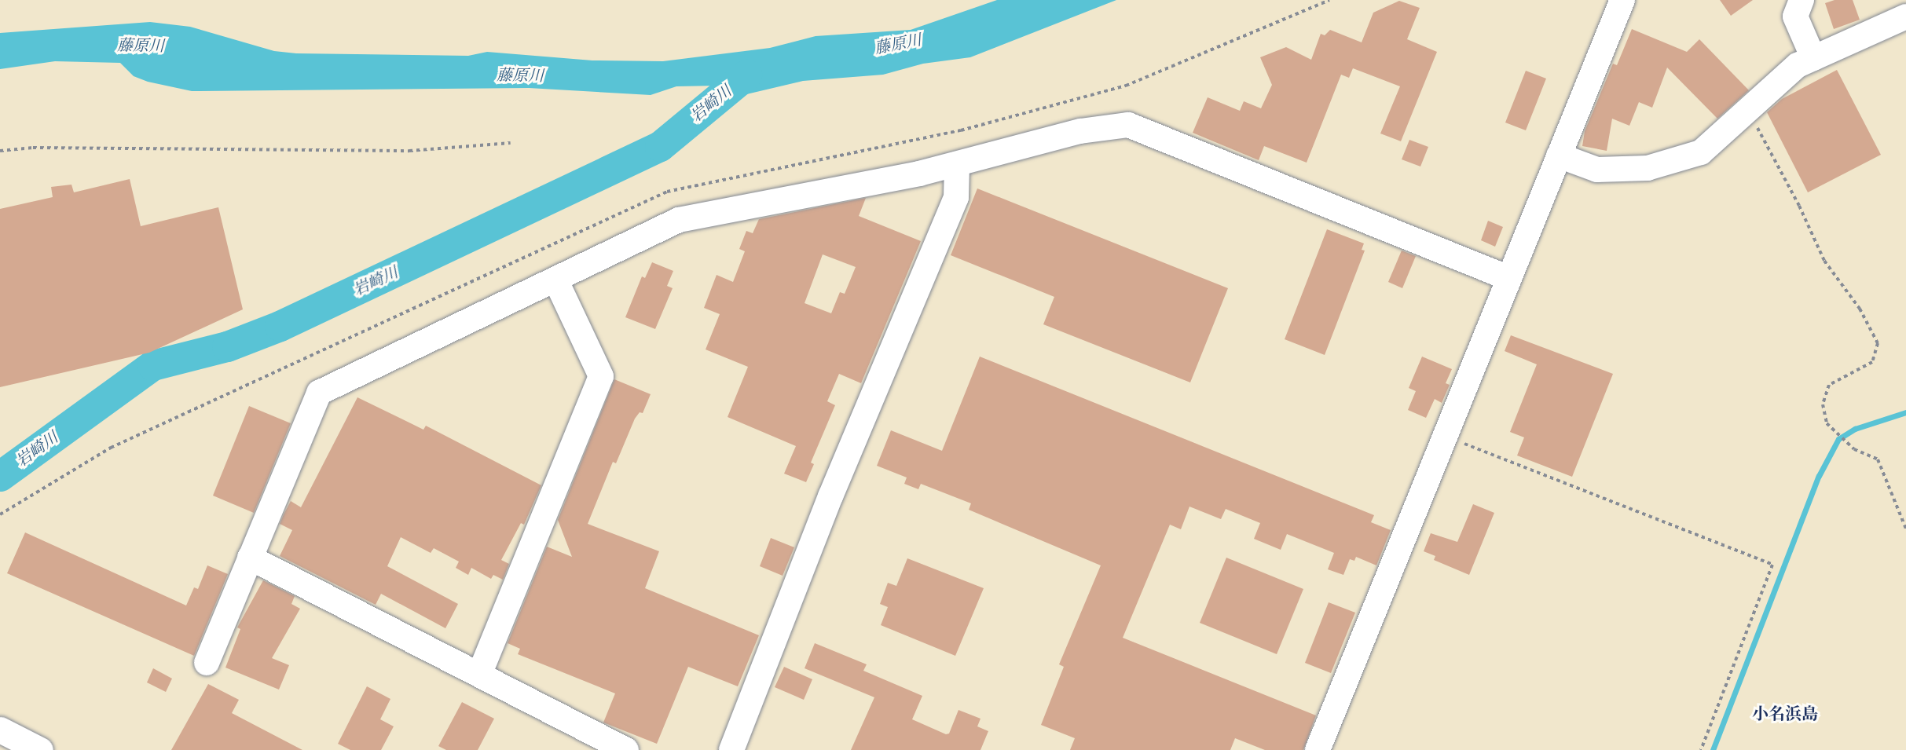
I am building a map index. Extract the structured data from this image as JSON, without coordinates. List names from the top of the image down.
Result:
{
  "districts": ["小名浜島"],
  "water": ["藤原川", "岩崎川"]
}
